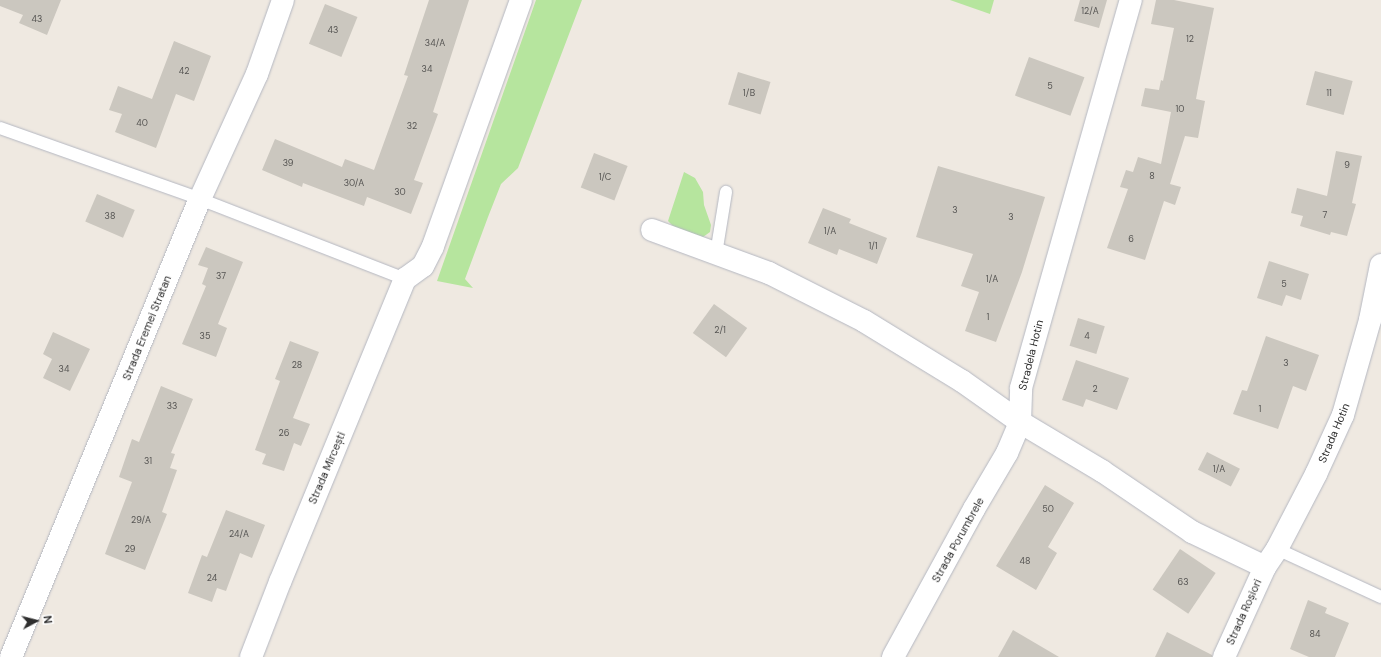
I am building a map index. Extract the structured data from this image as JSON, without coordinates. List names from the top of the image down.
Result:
{
  "streets": {
    "street": [
      "Strada Eremei Stratan",
      "Stradela Hotin",
      "Strada Hotin",
      "Strada Mircești",
      "Strada Porumbrele",
      "Strada Roșiori"
    ]
  },
  "crossings": [
    ["Stradela Hotin", "Strada Porumbrele"],
    ["Strada Hotin", "Strada Roșiori"]
  ],
  "house_numbers": [
    "12/A",
    "43",
    "43",
    "12",
    "34/A",
    "34",
    "42",
    "5",
    "1/B",
    "11",
    "10",
    "40",
    "32",
    "39",
    "9",
    "8",
    "1/C",
    "30/A",
    "30",
    "3",
    "7",
    "38",
    "3",
    "1/A",
    "6",
    "1/1",
    "37",
    "1/A",
    "5",
    "1",
    "2/1",
    "35",
    "4",
    "3",
    "28",
    "34",
    "2",
    "33",
    "1",
    "26",
    "31",
    "1/A",
    "50",
    "29/A",
    "24/A",
    "29",
    "48",
    "24",
    "63",
    "84"
  ],
  "north": "right"
}
